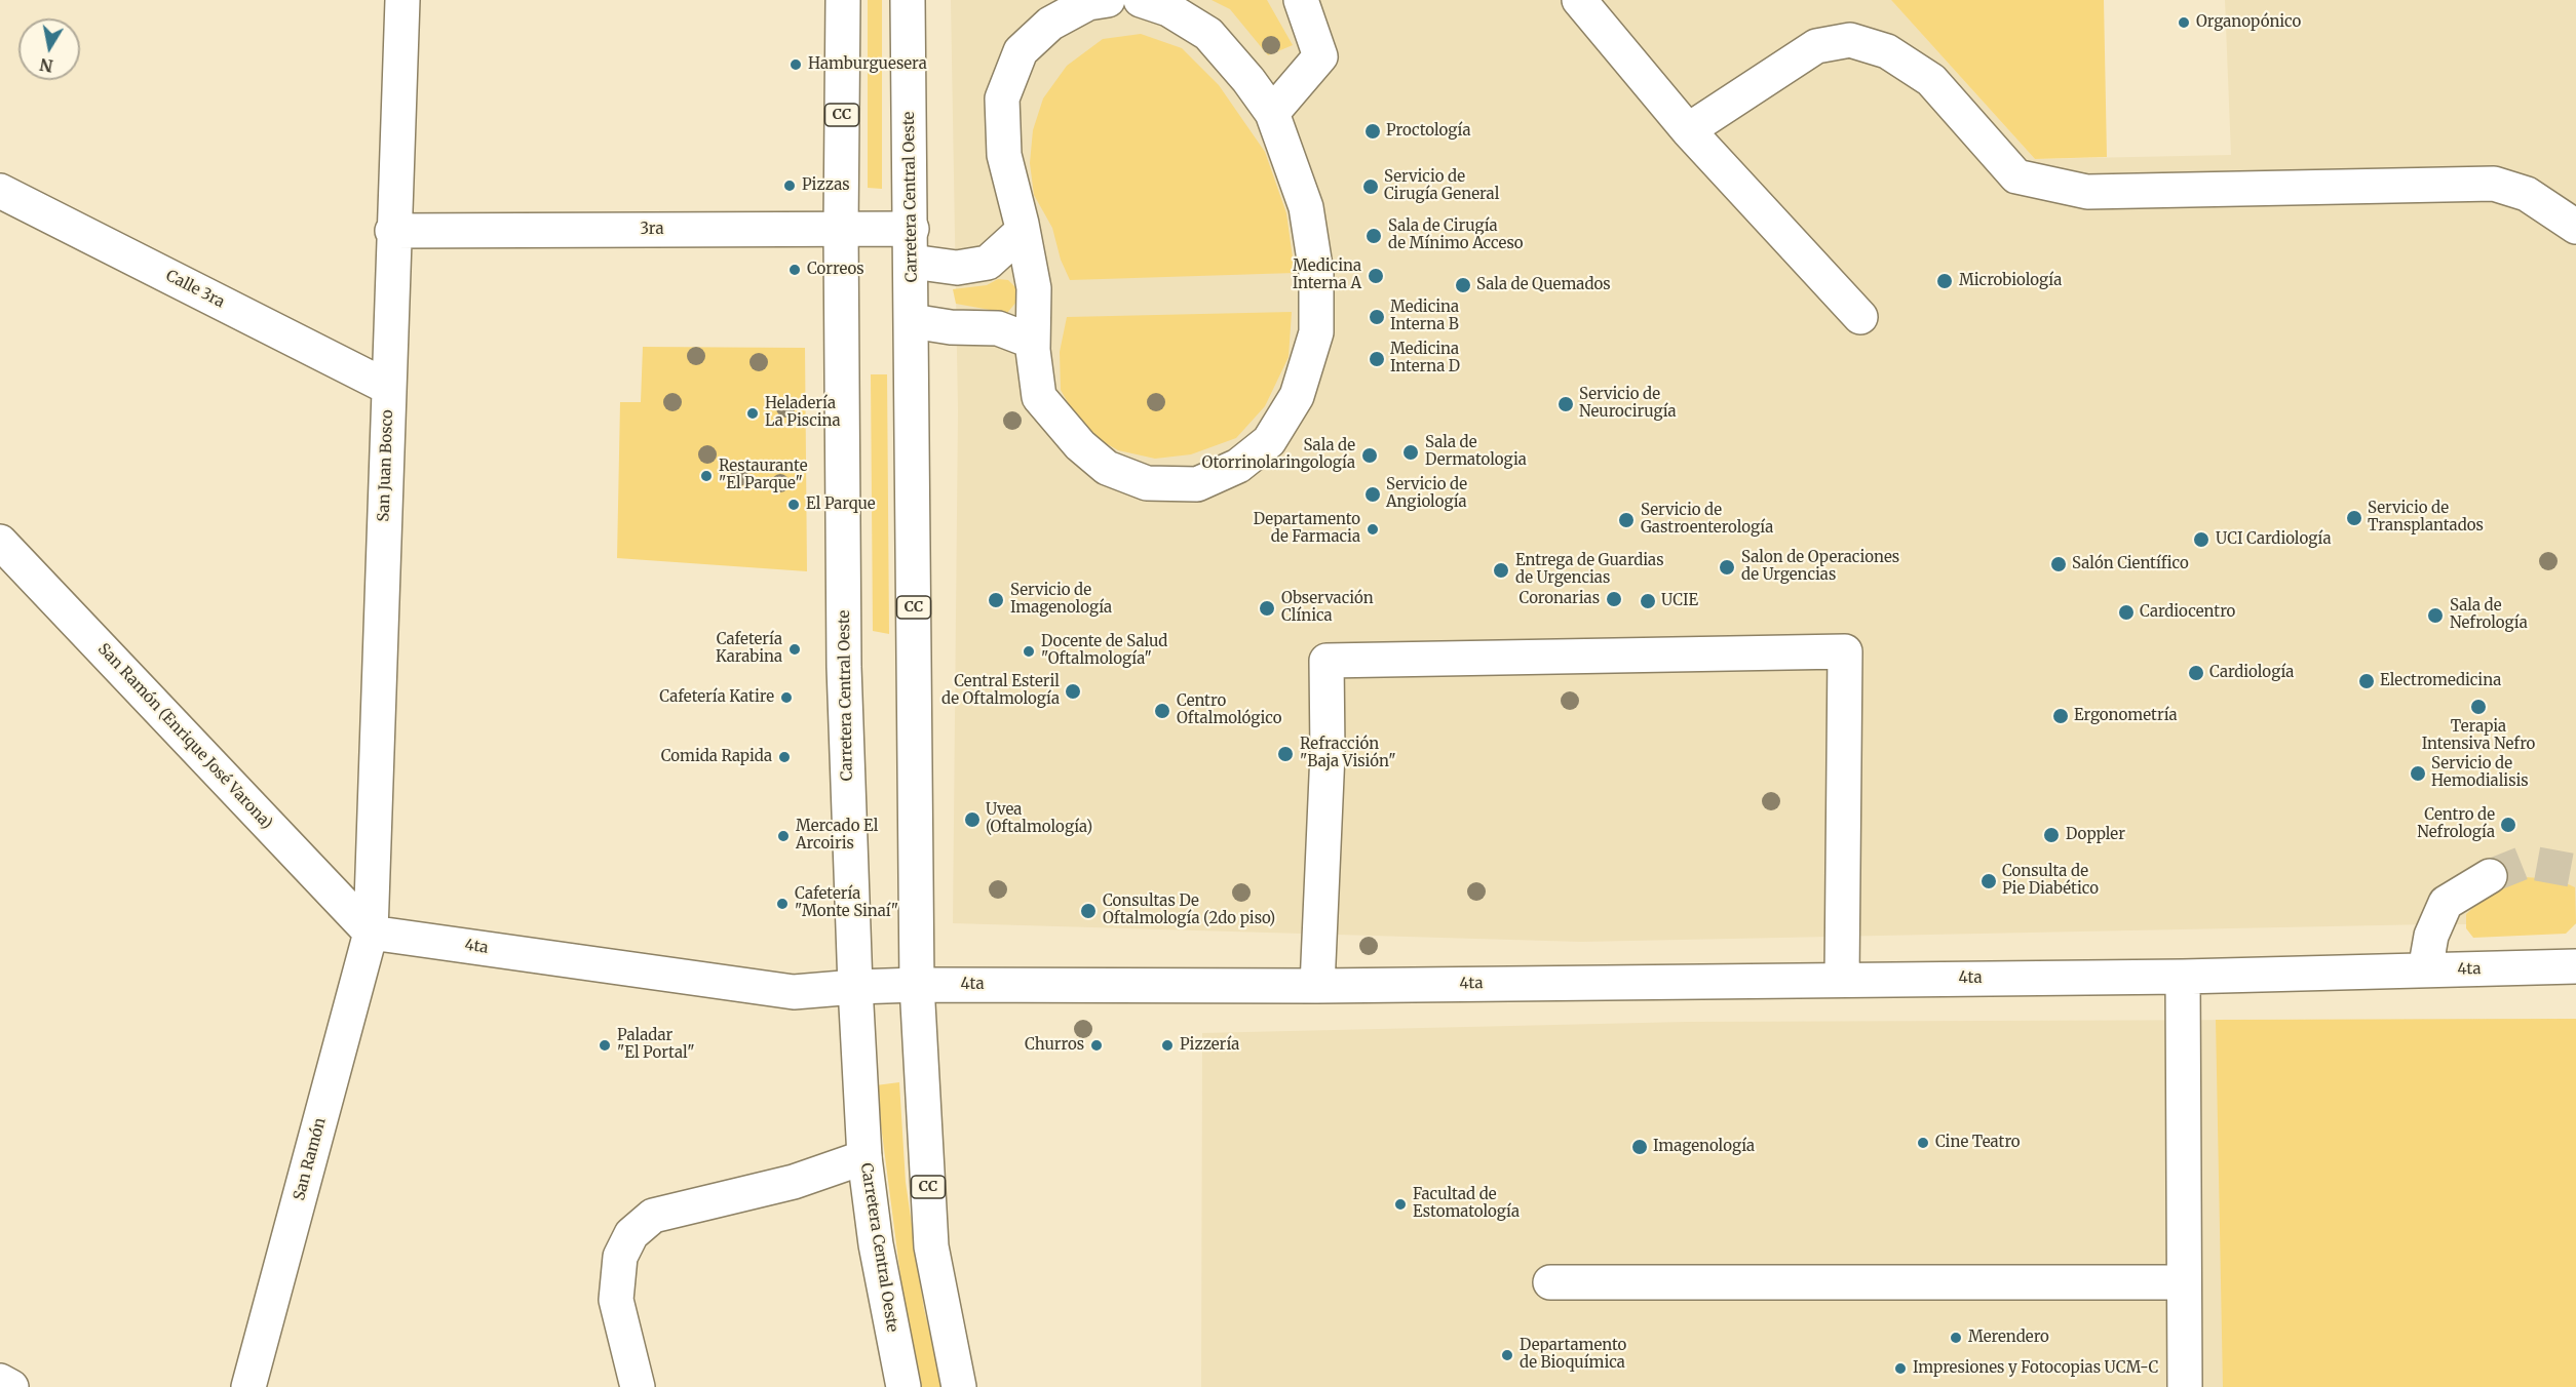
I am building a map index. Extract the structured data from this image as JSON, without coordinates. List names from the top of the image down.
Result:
{
  "streets": {
    "street": [
      "CC",
      "Carretera Central Oeste",
      "3ra",
      "Calle 3ra",
      "San Juan Bosco",
      "San Ramón (Enrique José Varona)",
      "4ta",
      "San Ramón"
    ]
  },
  "crossings": [
    ["Carretera Central Oeste", "3ra"],
    ["Carretera Central Oeste", "4ta"],
    ["3ra", "San Juan Bosco"],
    ["Calle 3ra", "San Juan Bosco"],
    ["San Juan Bosco", "San Ramón (Enrique José Varona)"],
    ["San Juan Bosco", "4ta"],
    ["San Juan Bosco", "San Ramón"],
    ["San Ramón (Enrique José Varona)", "4ta"],
    ["San Ramón (Enrique José Varona)", "San Ramón"],
    ["4ta", "San Ramón"]
  ],
  "places": [
    "Organopónico",
    "Hamburguesera",
    "Proctología",
    "Pizzas",
    "Servicio de Cirugía General",
    "Sala de Cirugía de Mínimo Acceso",
    "Correos",
    "Medicina Interna A",
    "Microbiología",
    "Sala de Quemados",
    "Medicina Interna B",
    "Medicina Interna D",
    "Servicio de Neurocirugía",
    "Heladería La Piscina",
    "Sala de Dermatologia",
    "Sala de Otorrinolaringología",
    "Restaurante \"El Parque\"",
    "Servicio de Angiología",
    "El Parque",
    "Servicio de Transplantados",
    "Servicio de Gastroenterología",
    "Departamento de Farmacia",
    "UCI Cardiología",
    "Salón Científico",
    "Salon de Operaciones de Urgencias",
    "Entrega de Guardias de Urgencias",
    "Coronarias",
    "Servicio de Imagenología",
    "UCIE",
    "Observación Clínica",
    "Cardiocentro",
    "Sala de Nefrología",
    "Cafetería Karabina",
    "Docente de Salud \"Oftalmología\"",
    "Cardiología",
    "Electromedicina",
    "Central Esteril de Oftalmología",
    "Cafetería Katire",
    "Terapia Intensiva Nefro",
    "Centro Oftalmológico",
    "Ergonometría",
    "Refracción \"Baja Visión\"",
    "Comida Rapida",
    "Servicio de Hemodialisis",
    "Uvea (Oftalmología)",
    "Centro de Nefrología",
    "Doppler",
    "Mercado El Arcoiris",
    "Consulta de Pie Diabético",
    "Cafetería \"Monte Sinaí\"",
    "Consultas De Oftalmología (2do piso)",
    "Paladar \"El Portal\"",
    "Churros",
    "Pizzería",
    "Cine Teatro",
    "Imagenología",
    "Facultad de Estomatología",
    "Merendero",
    "Departamento de Bioquímica",
    "Impresiones y Fotocopias UCM-C"
  ],
  "north": "bottom"
}
